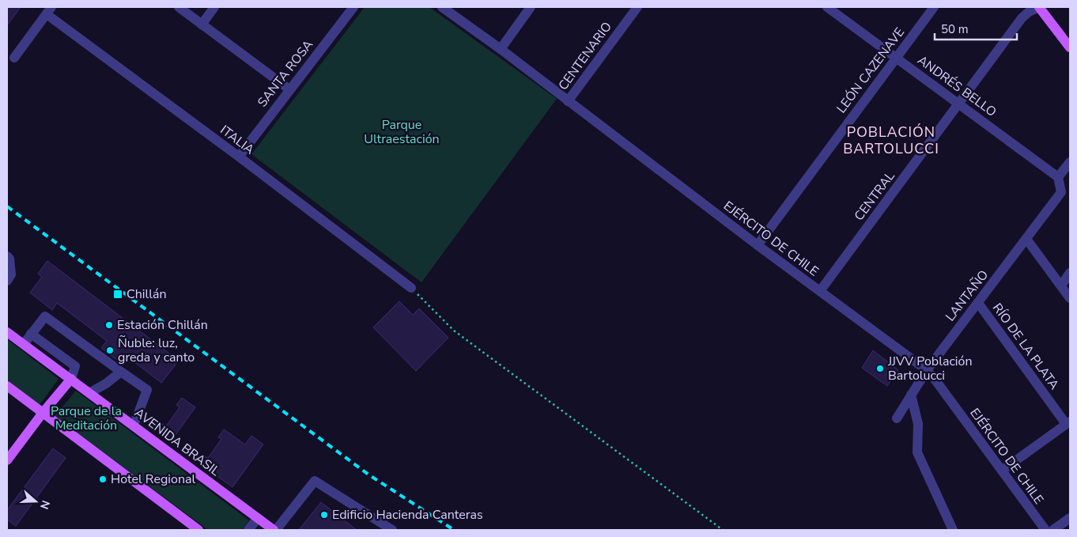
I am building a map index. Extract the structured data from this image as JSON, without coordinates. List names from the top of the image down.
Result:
{
  "streets": {
    "main road": ["AVENIDA BRASIL"],
    "street": [
      "CENTENARIO",
      "LEÓN CAZENAVE",
      "SANTA ROSA",
      "ANDRÉS BELLO",
      "ITALIA",
      "CENTRAL",
      "EJÉRCITO DE CHILE",
      "LANTAÑO",
      "RÍO DE LA PLATA"
    ]
  },
  "crossings": [
    ["CENTENARIO", "EJÉRCITO DE CHILE"],
    ["LEÓN CAZENAVE", "ANDRÉS BELLO"],
    ["LEÓN CAZENAVE", "EJÉRCITO DE CHILE"],
    ["SANTA ROSA", "ITALIA"],
    ["ANDRÉS BELLO", "CENTRAL"],
    ["ANDRÉS BELLO", "LANTAÑO"],
    ["CENTRAL", "EJÉRCITO DE CHILE"],
    ["EJÉRCITO DE CHILE", "LANTAÑO"],
    ["LANTAÑO", "RÍO DE LA PLATA"]
  ],
  "districts": ["POBLACIÓN BARTOLUCCI"],
  "parks": ["Parque Ultraestación", "Parque de la Meditación"],
  "places": {
    "transit": ["Chillán"],
    "other": [
      "Estación Chillán",
      "Ñuble: luz, greda y canto",
      "JJVV Población Bartolucci",
      "Hotel Regional",
      "Edificio Hacienda Canteras"
    ]
  },
  "scale_bar": "50 m",
  "north": "right"
}
